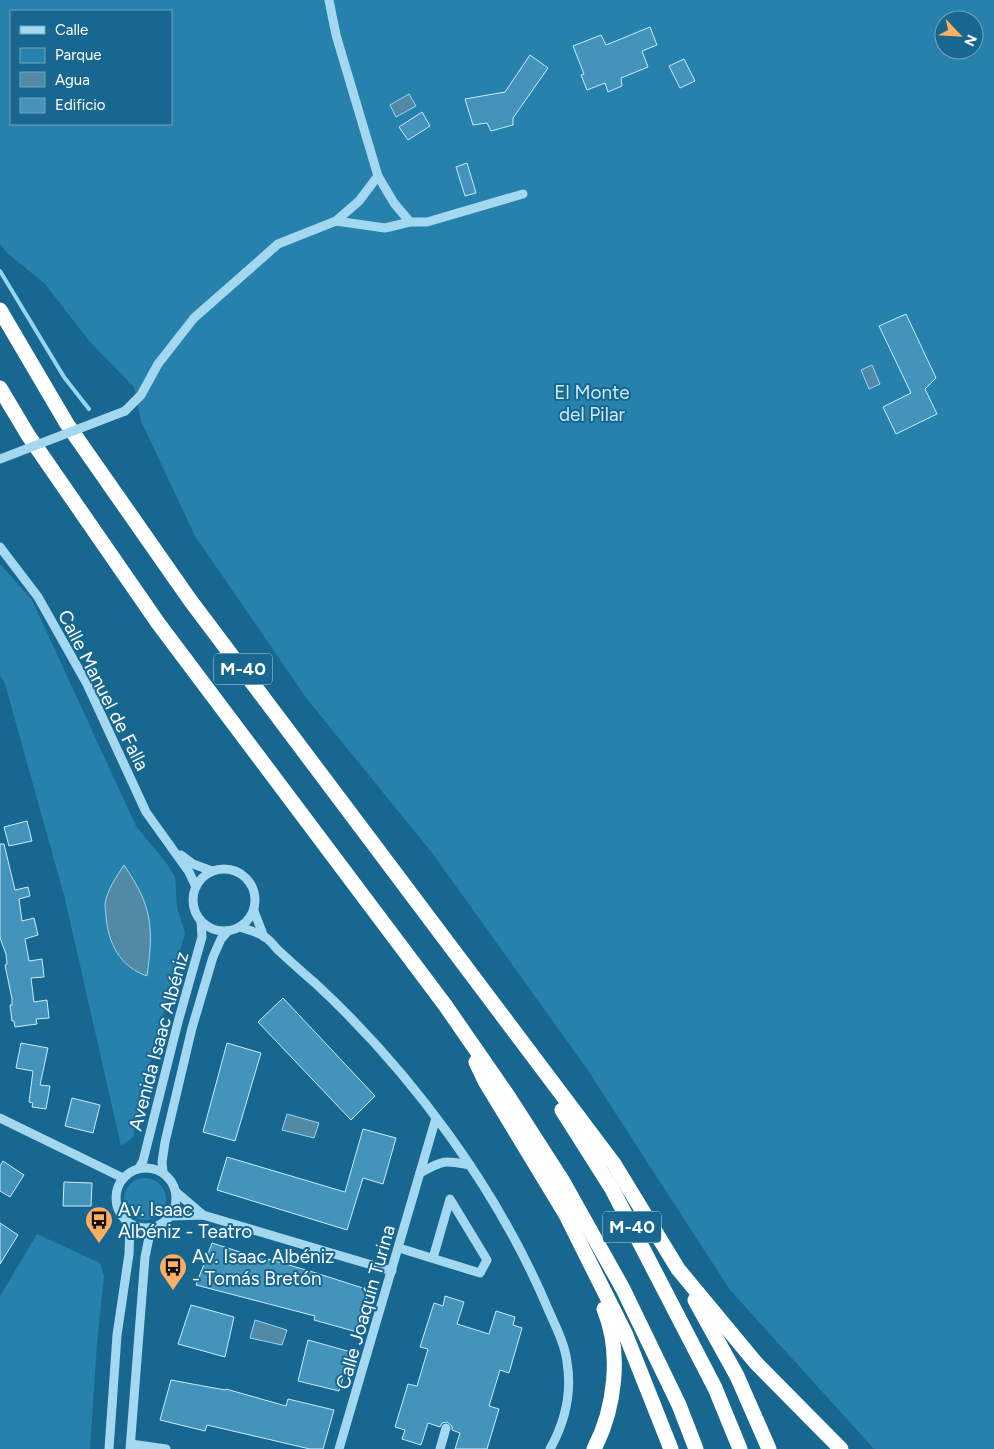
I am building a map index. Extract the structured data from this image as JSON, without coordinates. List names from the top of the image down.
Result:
{
  "streets": {
    "highway": ["M-40"],
    "street": ["Calle Manuel de Falla", "Avenida Isaac Albéniz", "Calle Joaquín Turina"]
  },
  "crossings": [
    ["Calle Manuel de Falla", "Avenida Isaac Albéniz"]
  ],
  "parks": ["El Monte del Pilar"],
  "places": {
    "bus stop": ["Av. Isaac Albéniz - Teatro", "Av. Isaac Albéniz - Tomás Bretón"]
  },
  "legend": [
    "Calle",
    "Parque",
    "Agua",
    "Edificio"
  ],
  "north": "bottom right"
}
